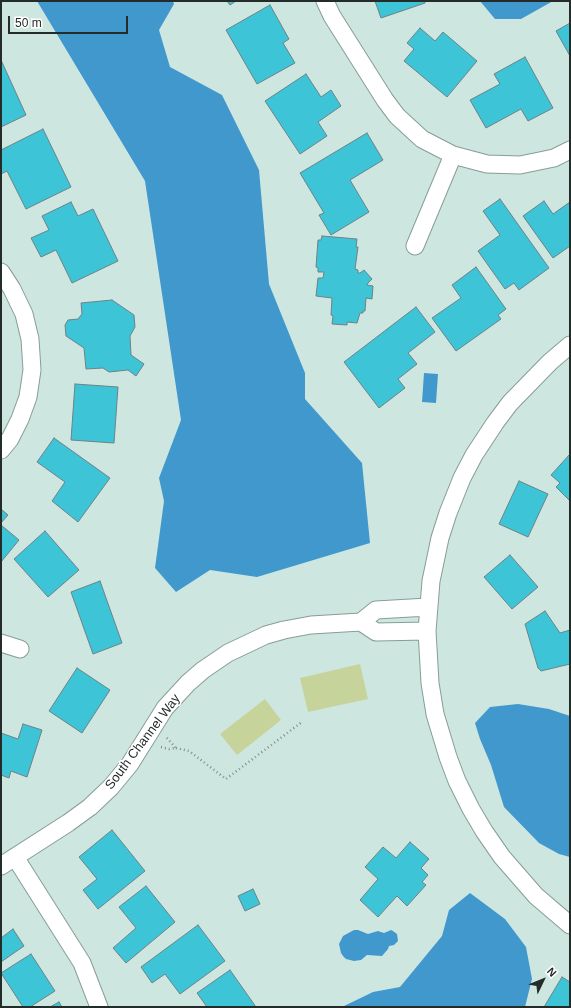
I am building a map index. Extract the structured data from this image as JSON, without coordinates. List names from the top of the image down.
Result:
{
  "streets": {
    "street": ["South Channel Way"]
  },
  "scale_bar": "50 m",
  "north": "top right"
}
